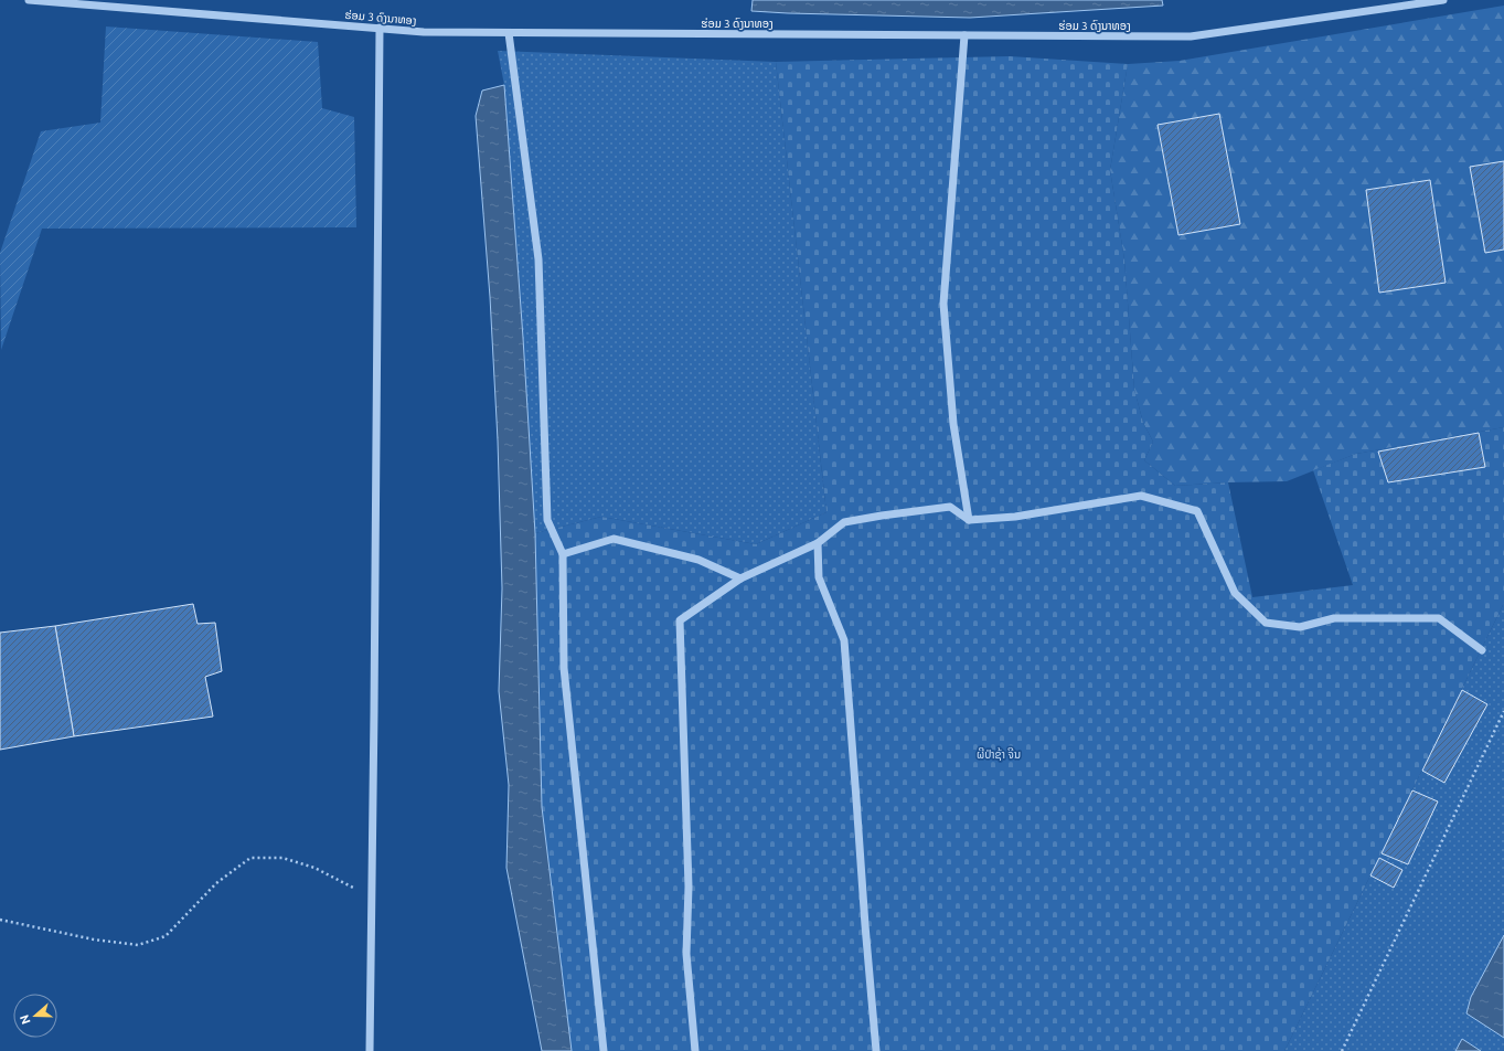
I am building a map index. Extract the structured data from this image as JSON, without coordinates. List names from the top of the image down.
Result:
{
  "streets": {
    "street": ["ຮ່ອມ 3 ດົງນາທອງ"]
  },
  "parks": ["ຜີປ່າຊ້າ ຈີນ"],
  "north": "left"
}
